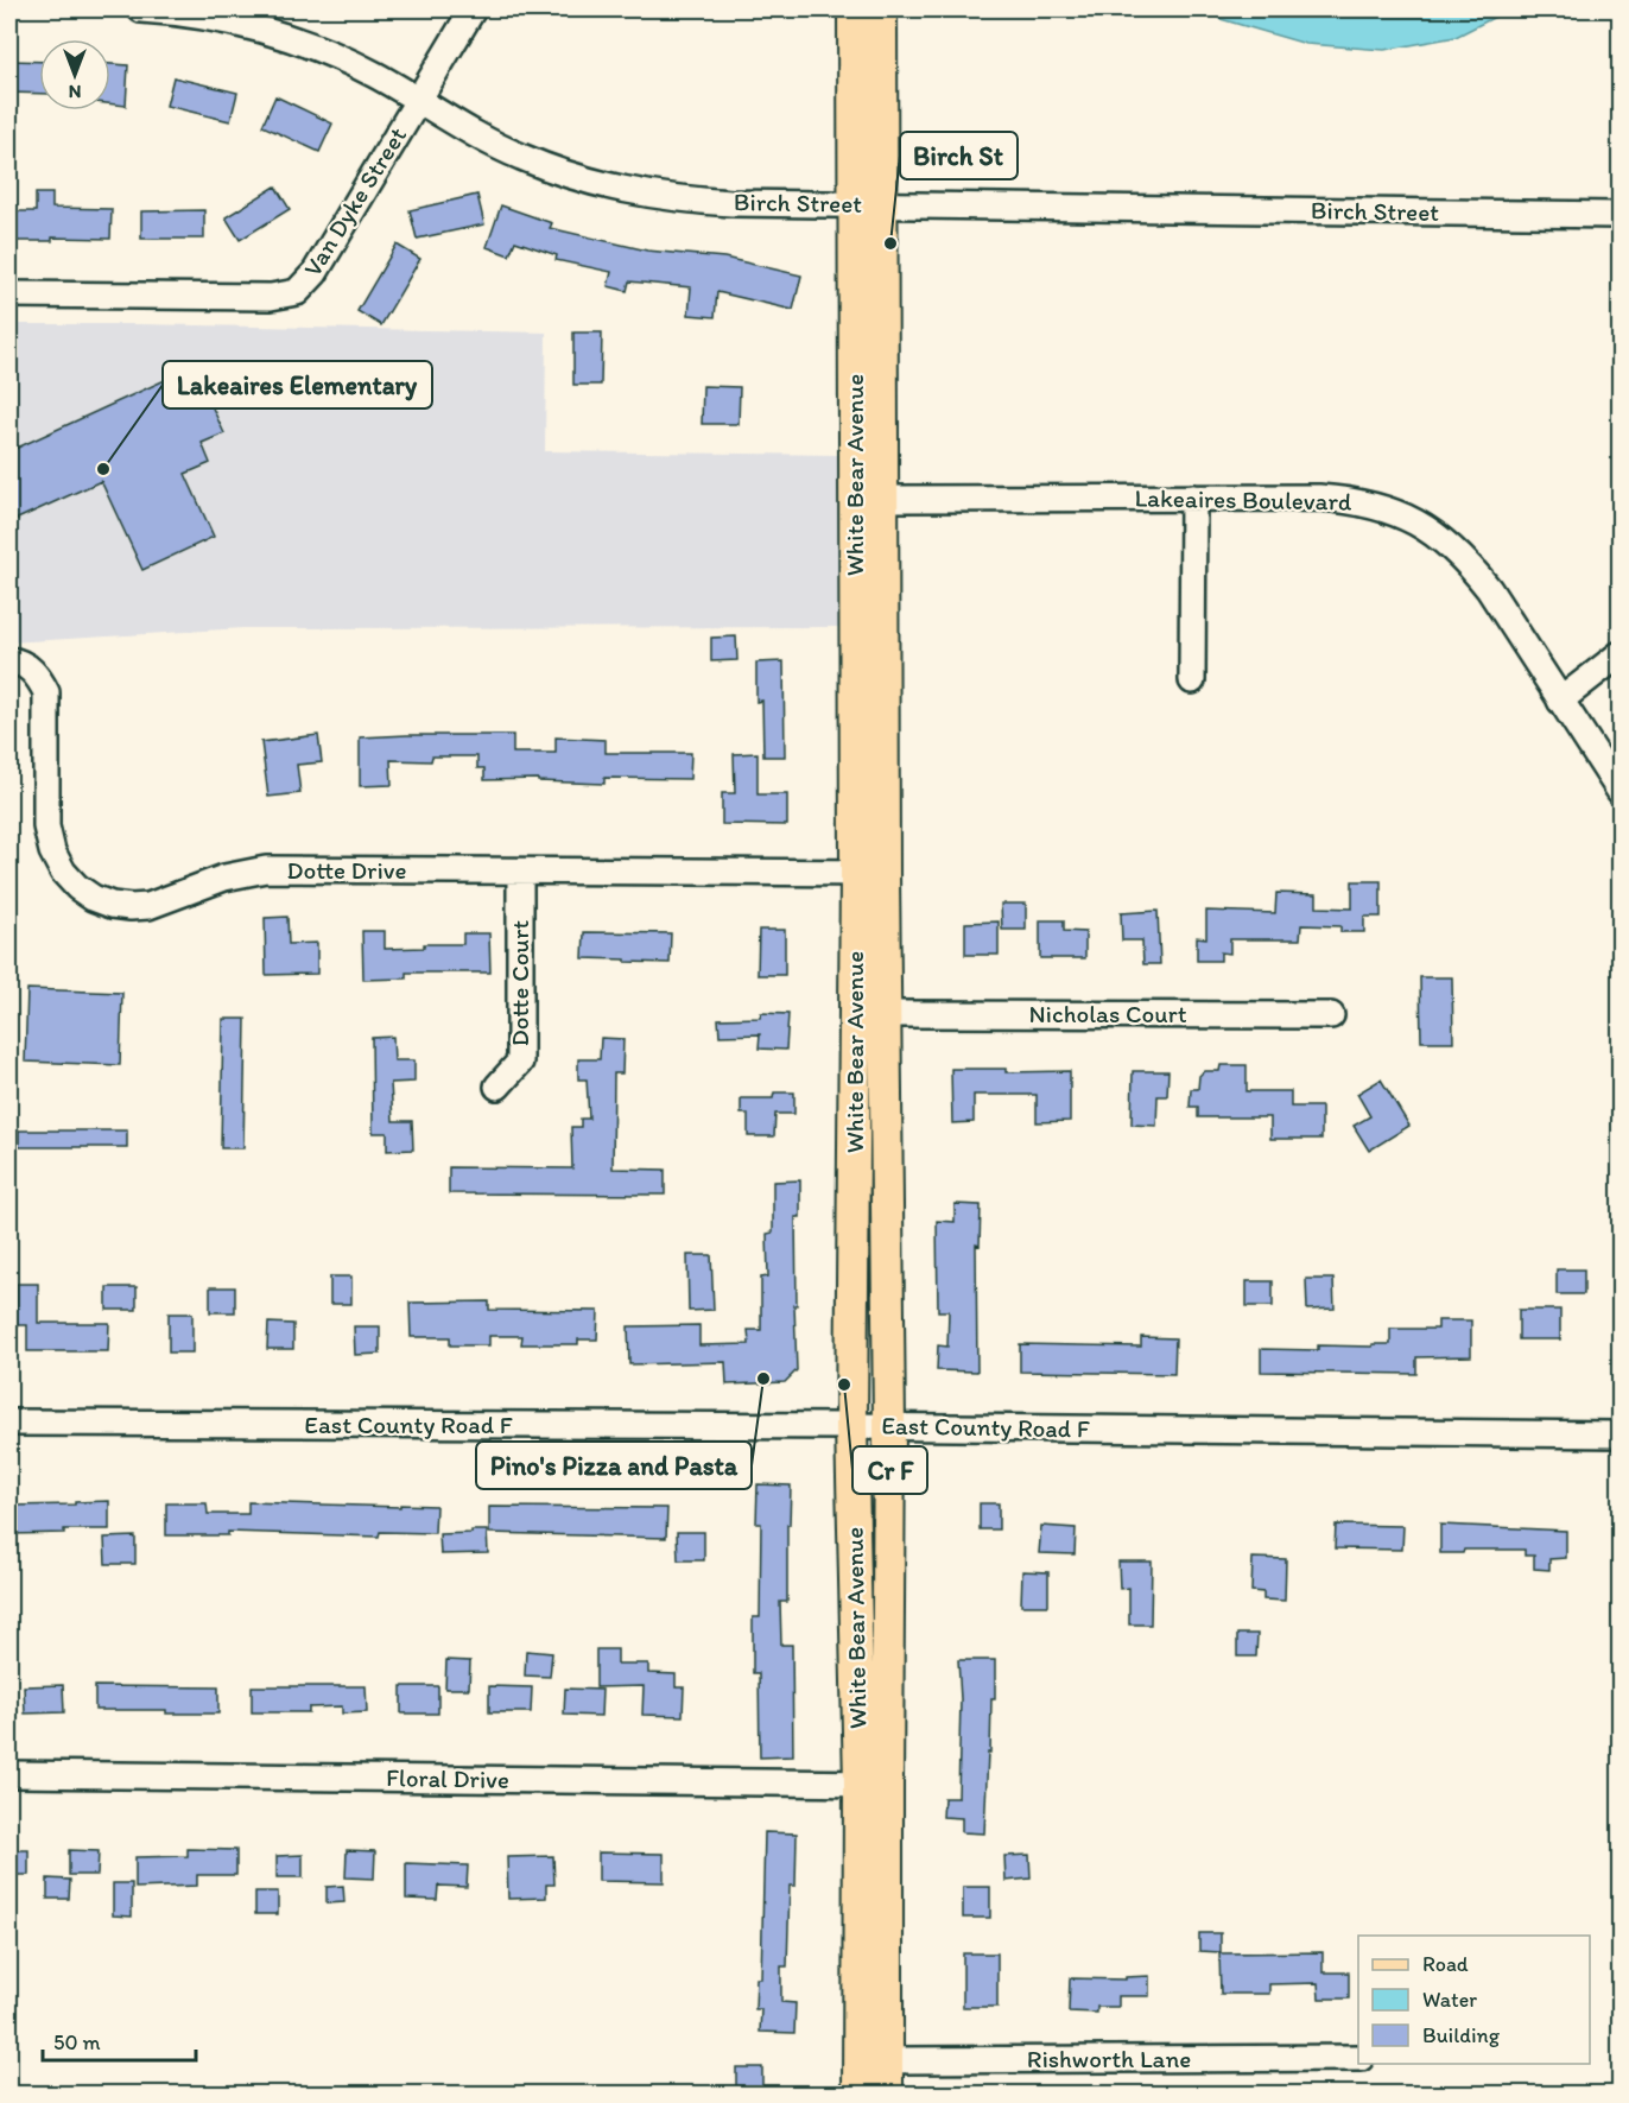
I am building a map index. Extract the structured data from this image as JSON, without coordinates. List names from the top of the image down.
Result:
{
  "streets": {
    "main road": ["White Bear Avenue"],
    "street": [
      "Van Dyke Street",
      "Birch Street",
      "Lakeaires Boulevard",
      "Dotte Drive",
      "Dotte Court",
      "Nicholas Court",
      "East County Road F",
      "Floral Drive",
      "Rishworth Lane"
    ]
  },
  "crossings": [
    ["Van Dyke Street", "Birch Street"],
    ["Birch Street", "White Bear Avenue"],
    ["White Bear Avenue", "Lakeaires Boulevard"],
    ["White Bear Avenue", "Dotte Drive"],
    ["White Bear Avenue", "Nicholas Court"],
    ["White Bear Avenue", "East County Road F"],
    ["White Bear Avenue", "Floral Drive"],
    ["White Bear Avenue", "Rishworth Lane"],
    ["Dotte Drive", "Dotte Court"]
  ],
  "places": [
    "Birch St",
    "Lakeaires Elementary",
    "Pino's Pizza and Pasta",
    "Cr F"
  ],
  "legend": ["Road", "Water", "Building"],
  "scale_bar": "50 m",
  "north": "bottom"
}
